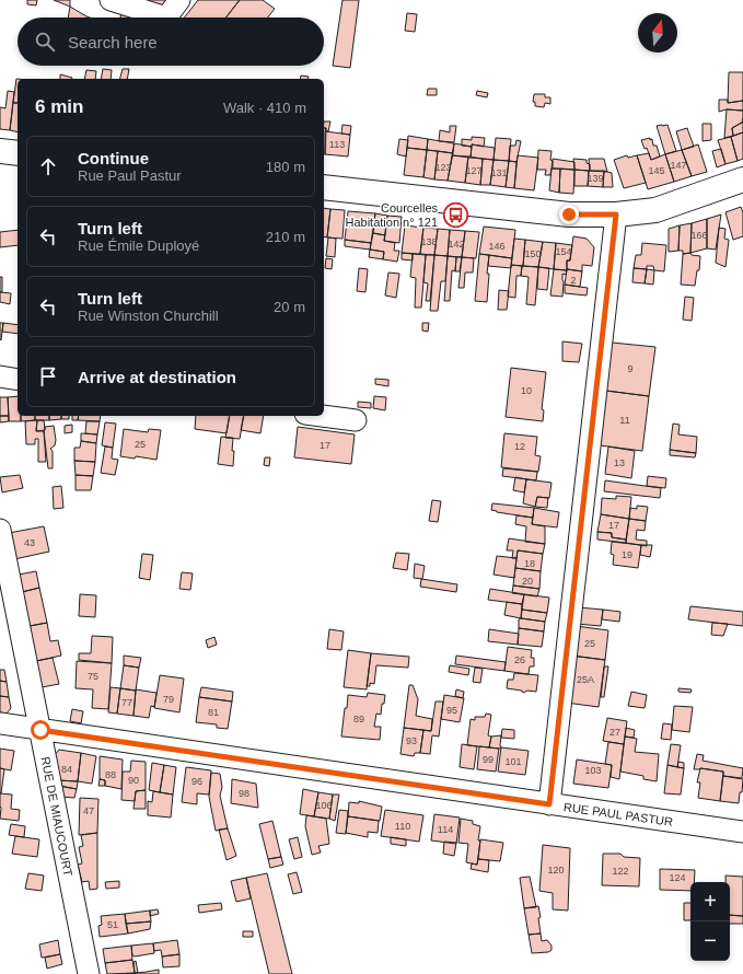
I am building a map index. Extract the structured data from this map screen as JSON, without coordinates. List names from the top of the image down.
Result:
{
  "streets": {
    "street": ["RUE PAUL PASTUR", "RUE DE MIAUCOURT"]
  },
  "crossings": [
    ["RUE PAUL PASTUR", "RUE DE MIAUCOURT"]
  ],
  "places": {
    "bus stop": ["Courcelles Habitation n° 121"]
  },
  "house_numbers": [
    "113",
    "147",
    "123",
    "127",
    "145",
    "131",
    "139",
    "166",
    "138",
    "142",
    "146",
    "154",
    "150",
    "2",
    "9",
    "10",
    "11",
    "25",
    "17",
    "12",
    "13",
    "17",
    "43",
    "19",
    "18",
    "20",
    "25",
    "26",
    "75",
    "25A",
    "79",
    "77",
    "95",
    "81",
    "89",
    "27",
    "93",
    "99",
    "101",
    "84",
    "103",
    "88",
    "90",
    "96",
    "98",
    "106",
    "47",
    "110",
    "114",
    "120",
    "122",
    "124",
    "51"
  ],
  "north": "top",
  "page": {
    "search": "Search here",
    "heading": ["6 min", "Walk · 410 m"],
    "list": [
      ["Continue", "Rue Paul Pastur", "180 m"],
      ["Turn left", "Rue Émile Duployé", "210 m"],
      ["Turn left", "Rue Winston Churchill", "20 m"],
      "Arrive at destination"
    ],
    "map_buttons": ["+", "−"]
  }
}
